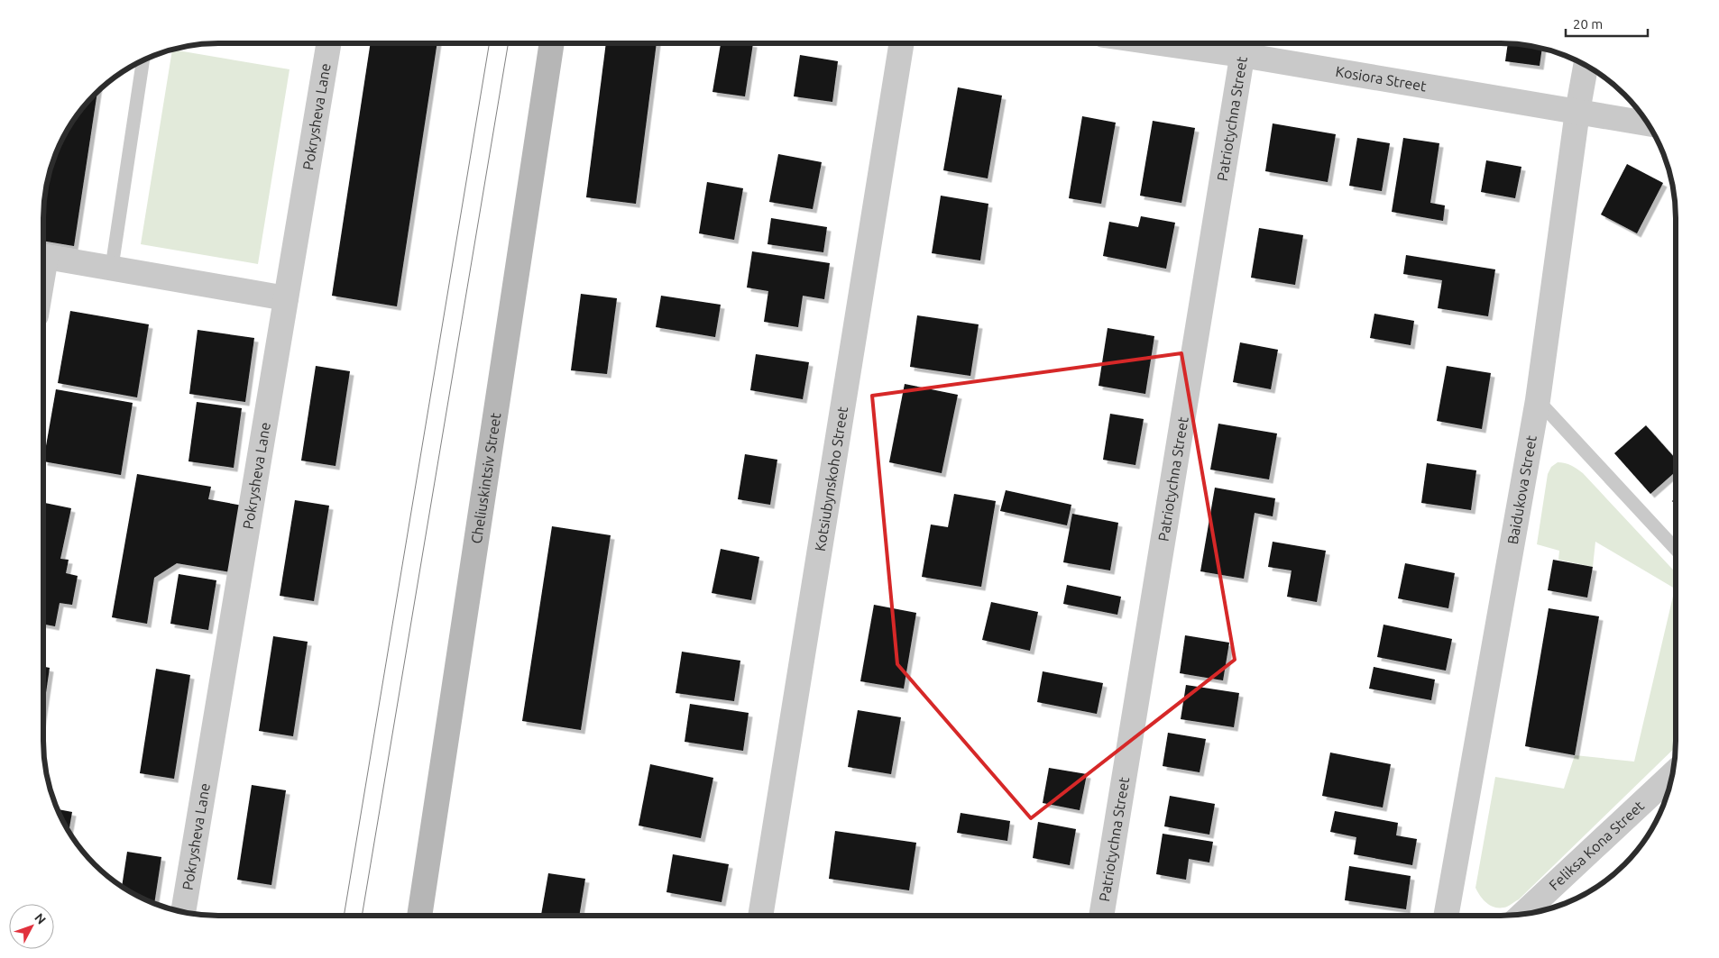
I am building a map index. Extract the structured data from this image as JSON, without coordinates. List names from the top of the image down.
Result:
{
  "streets": {
    "main road": ["Cheliuskintsiv Street"],
    "street": [
      "Kosiora Street",
      "Pokrysheva Lane",
      "Patriotychna Street",
      "Kotsiubynskoho Street",
      "Baidukova Street",
      "Feliksa Kona Street"
    ]
  },
  "crossings": [
    ["Kosiora Street", "Patriotychna Street"],
    ["Kosiora Street", "Baidukova Street"]
  ],
  "scale_bar": "20 m",
  "north": "top right"
}
